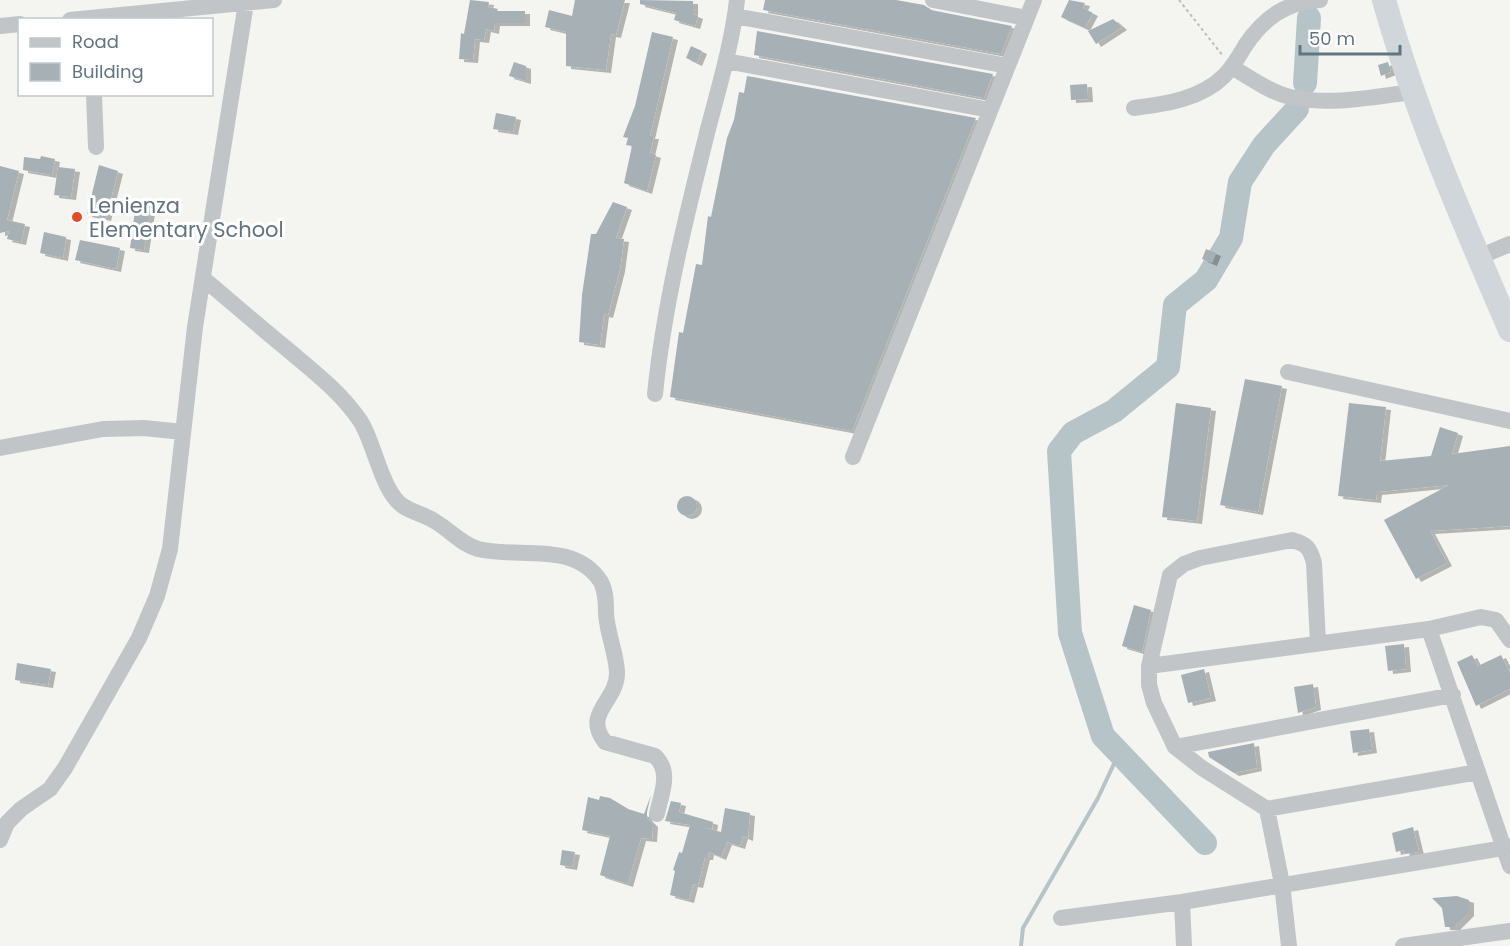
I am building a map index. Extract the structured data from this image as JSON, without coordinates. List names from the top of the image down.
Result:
{
  "places": ["Lenienza Elementary School"],
  "legend": ["Road", "Building"],
  "scale_bar": "50 m"
}
